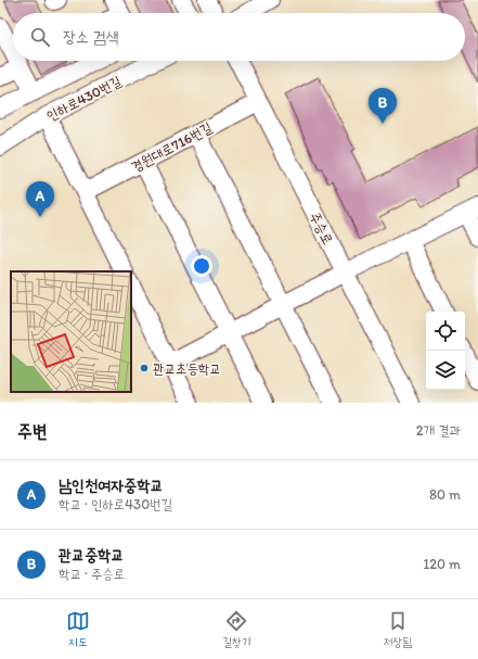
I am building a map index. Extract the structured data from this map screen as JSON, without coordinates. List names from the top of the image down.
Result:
{
  "streets": {
    "street": ["인하로430번길", "경원대로716번길", "주승로"]
  },
  "crossings": [
    ["경원대로716번길", "주승로"]
  ],
  "places": ["관교초등학교"],
  "page": {
    "search": "장소 검색",
    "pins": ["B", "A"],
    "heading": ["주변", "2개 결과"],
    "list": [
      {
        "mark": "A",
        "name": "남인천여자중학교",
        "note": "학교 · 인하로430번길",
        "value": "80 m"
      },
      {
        "mark": "B",
        "name": "관교중학교",
        "note": "학교 · 주승로",
        "value": "120 m"
      }
    ],
    "nav": ["지도", "길찾기", "저장됨"]
  }
}
